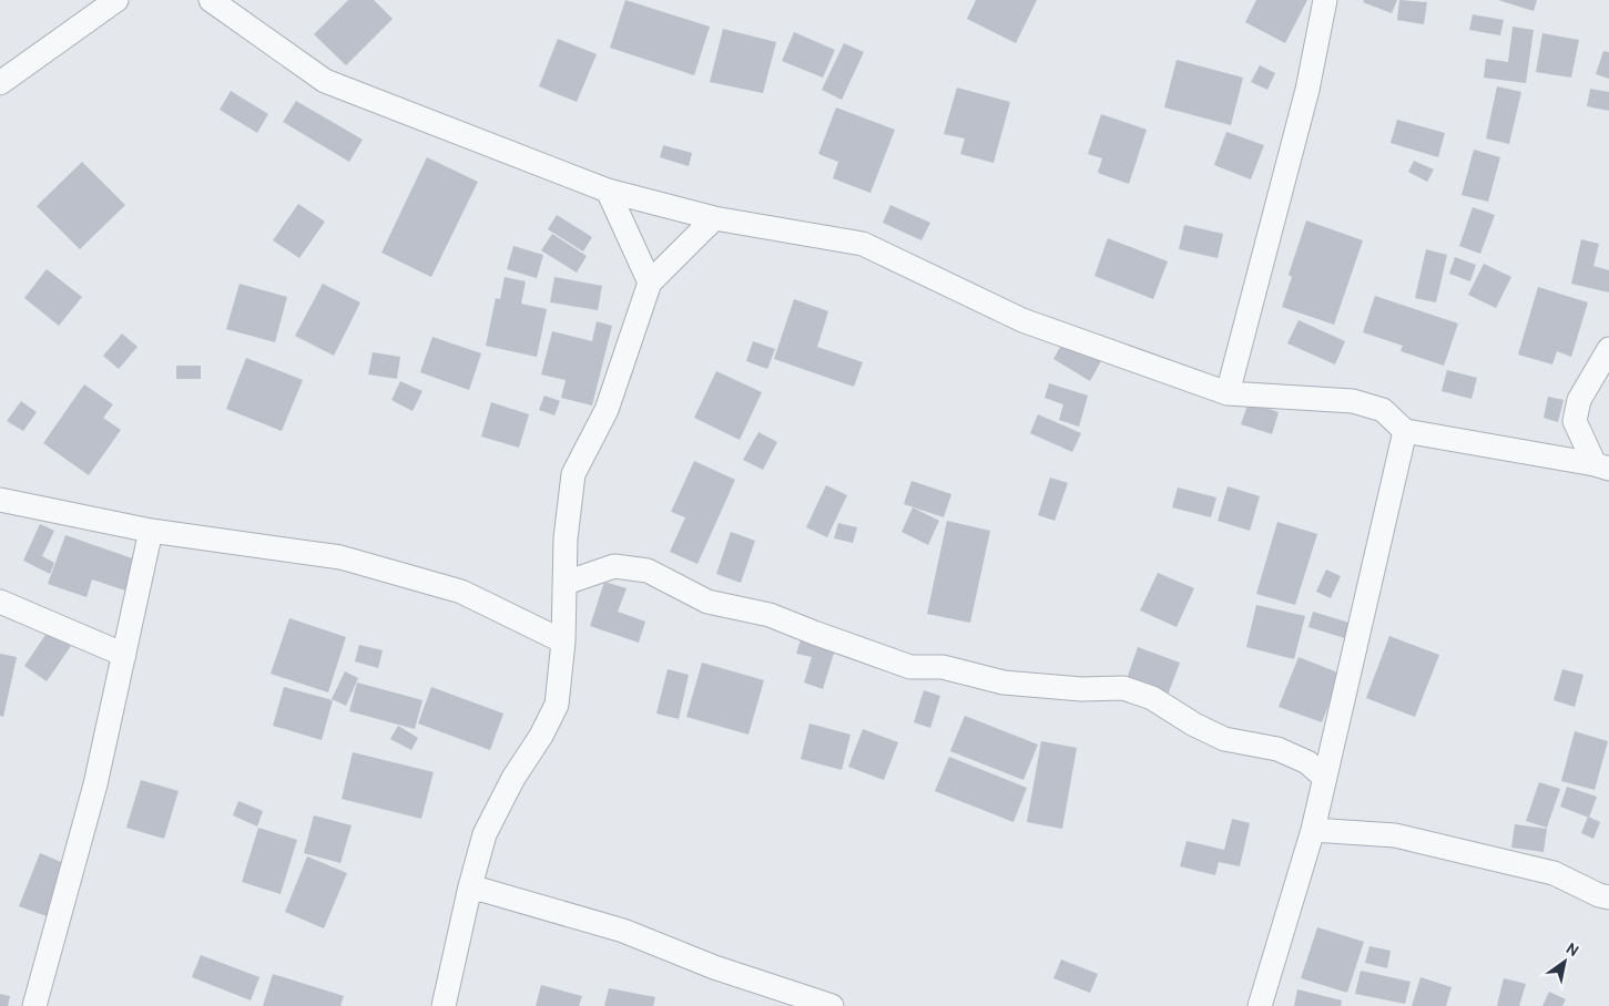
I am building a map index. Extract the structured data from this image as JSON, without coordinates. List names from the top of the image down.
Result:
{
  "north": "top right"
}
